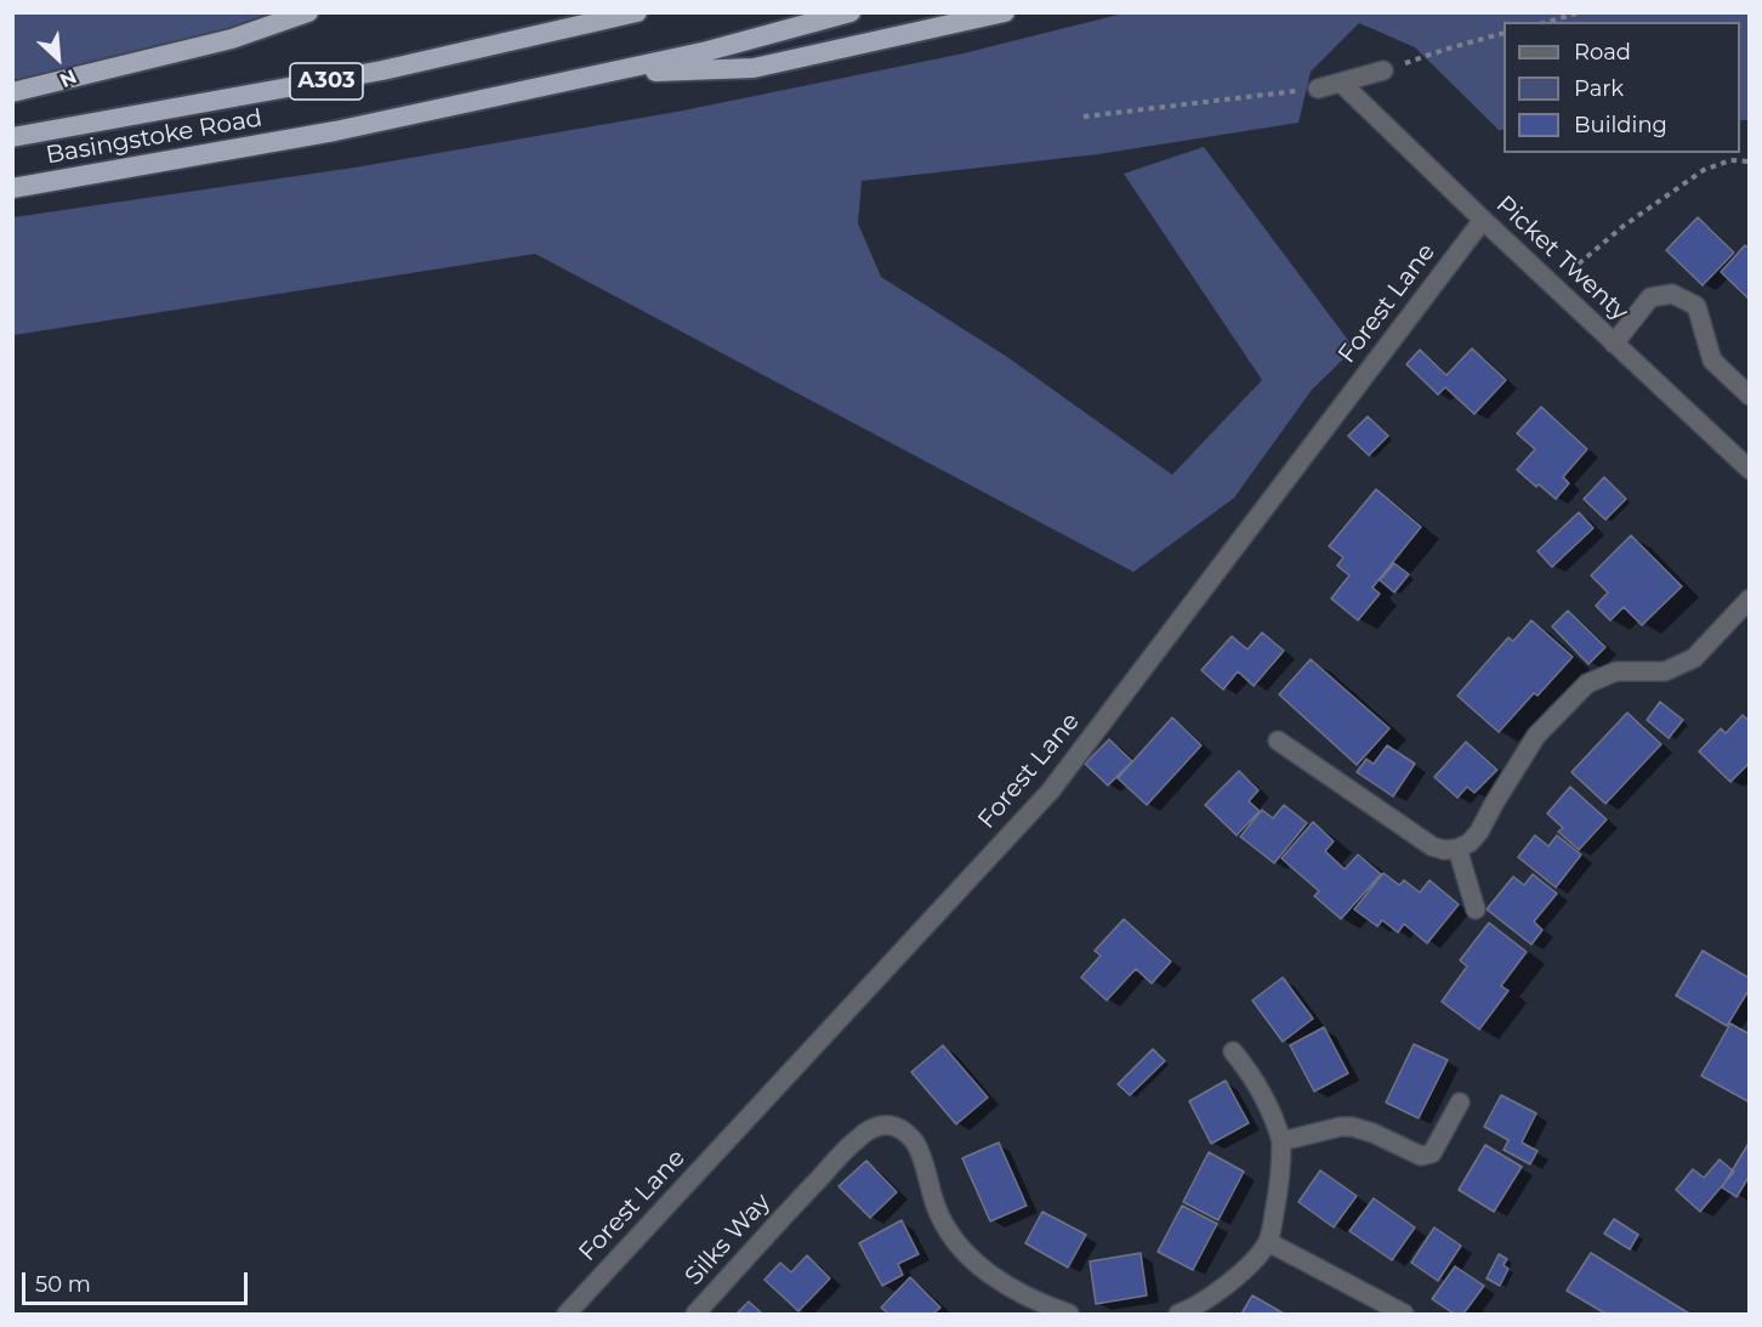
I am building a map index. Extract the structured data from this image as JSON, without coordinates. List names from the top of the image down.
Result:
{
  "streets": {
    "highway": ["A303", "Basingstoke Road"],
    "street": ["Picket Twenty", "Forest Lane", "Silks Way"]
  },
  "crossings": [
    ["A303", "Basingstoke Road"],
    ["Picket Twenty", "Forest Lane"]
  ],
  "legend": ["Road", "Park", "Building"],
  "scale_bar": "50 m",
  "north": "bottom right"
}
